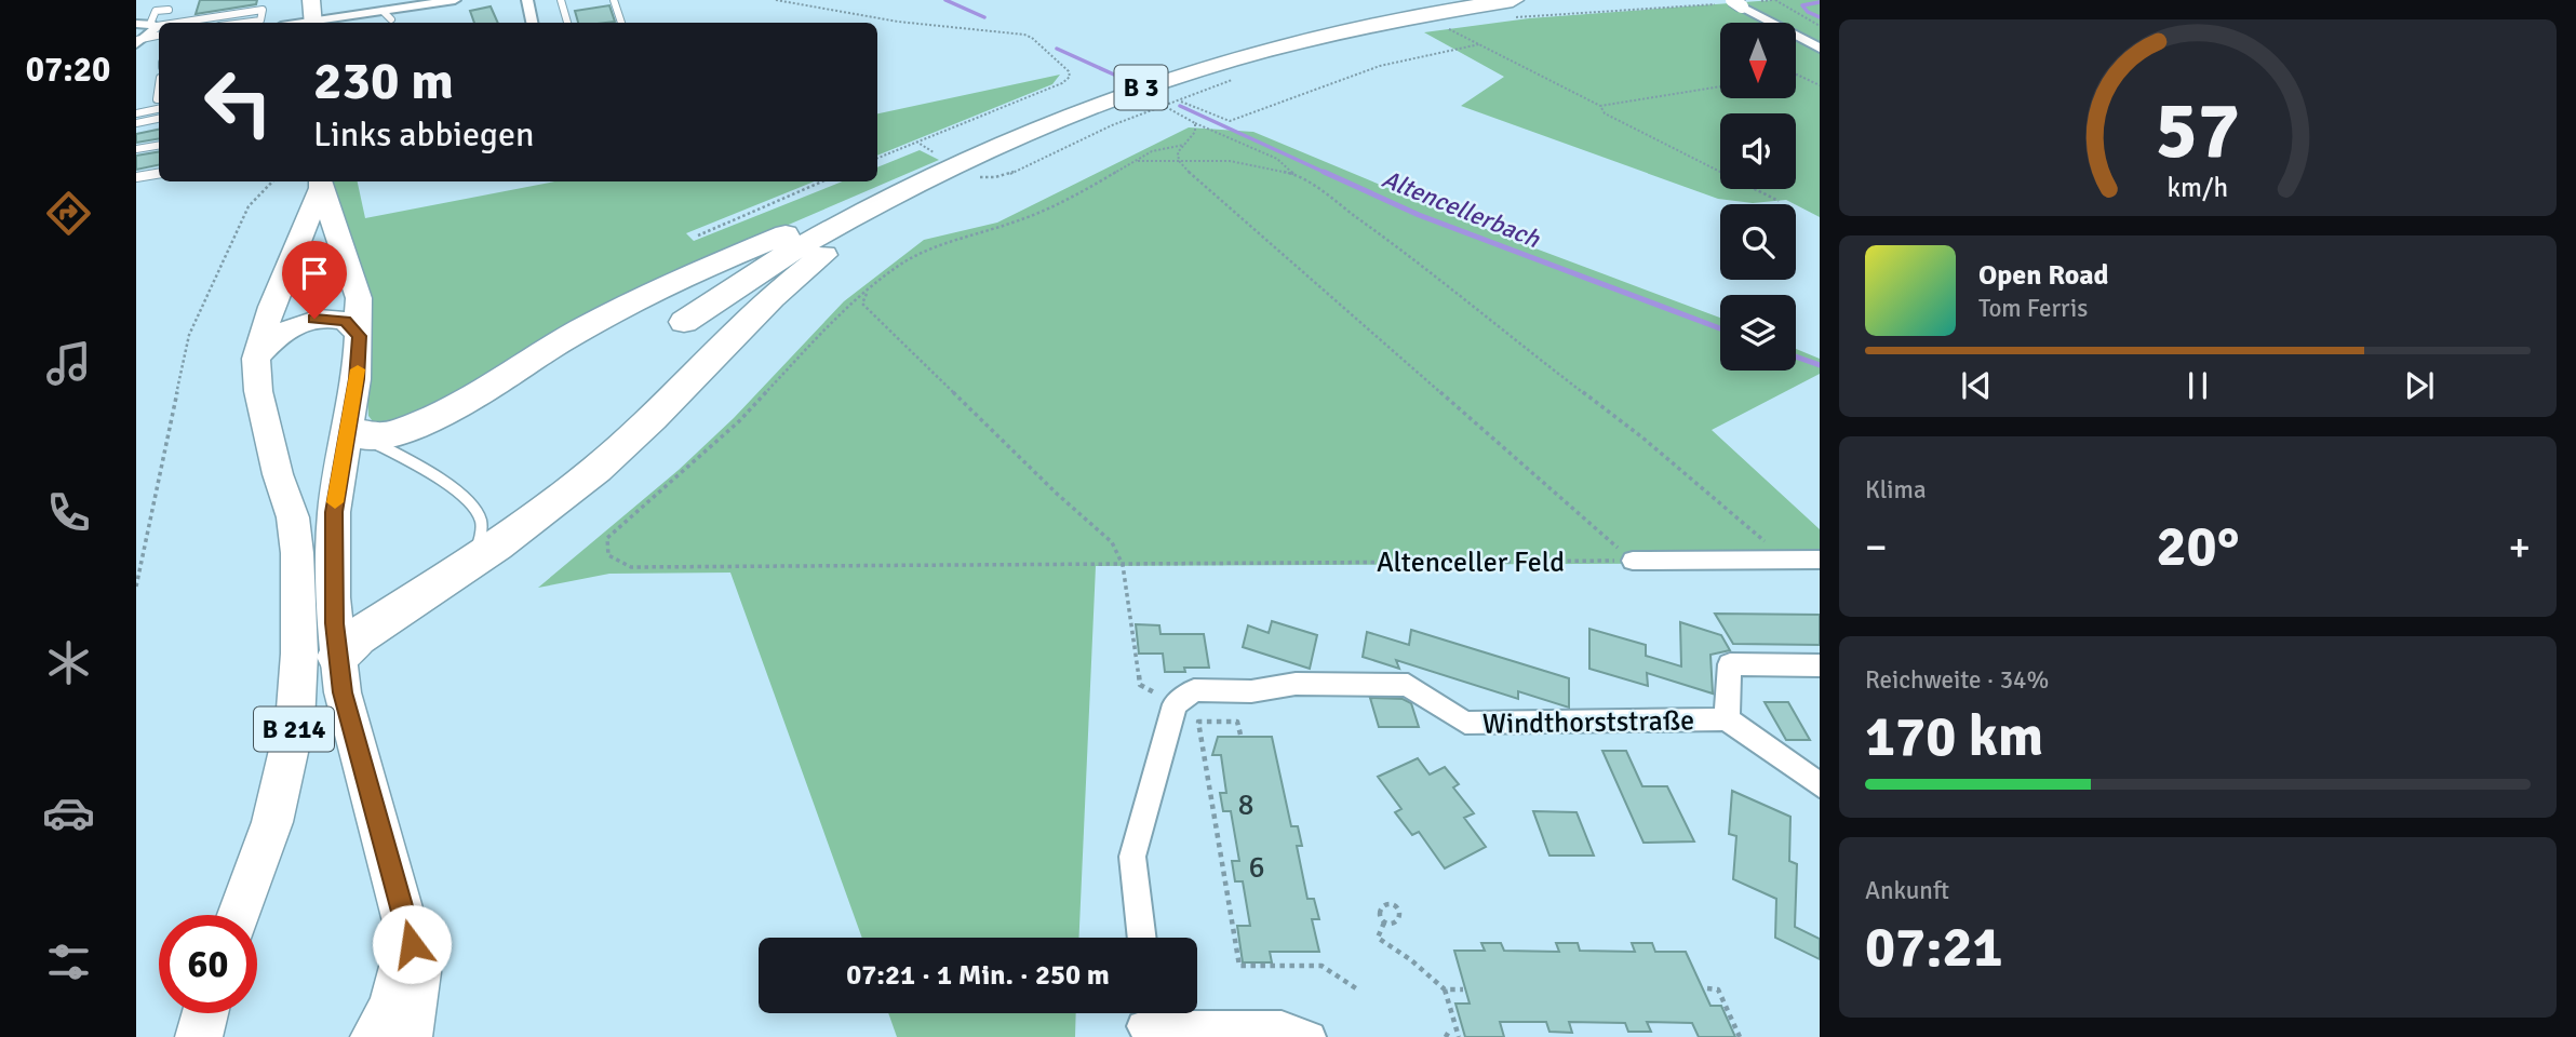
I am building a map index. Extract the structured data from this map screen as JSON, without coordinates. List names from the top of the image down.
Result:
{
  "streets": {
    "highway": ["B 3"],
    "main road": ["B 214"],
    "street": ["Windthorststraße"],
    "path": ["Altenceller Feld"]
  },
  "water": ["Altencellerbach"],
  "house_numbers": ["8", "6"],
  "north": "bottom",
  "page": {
    "tabs": "07:20",
    "turn": ["230 m", "Links abbiegen"],
    "song": ["Open Road", "Tom Ferris"],
    "tile": [
      "Klima",
      ["Reichweite · 34%", "170 km"],
      ["Ankunft", "07:21"]
    ],
    "heat": ["−", "20°", "+"],
    "limit": "60",
    "trip": "07:21 · 1 Min. · 250 m",
    "gauge": ["57", "km/h"]
  }
}
